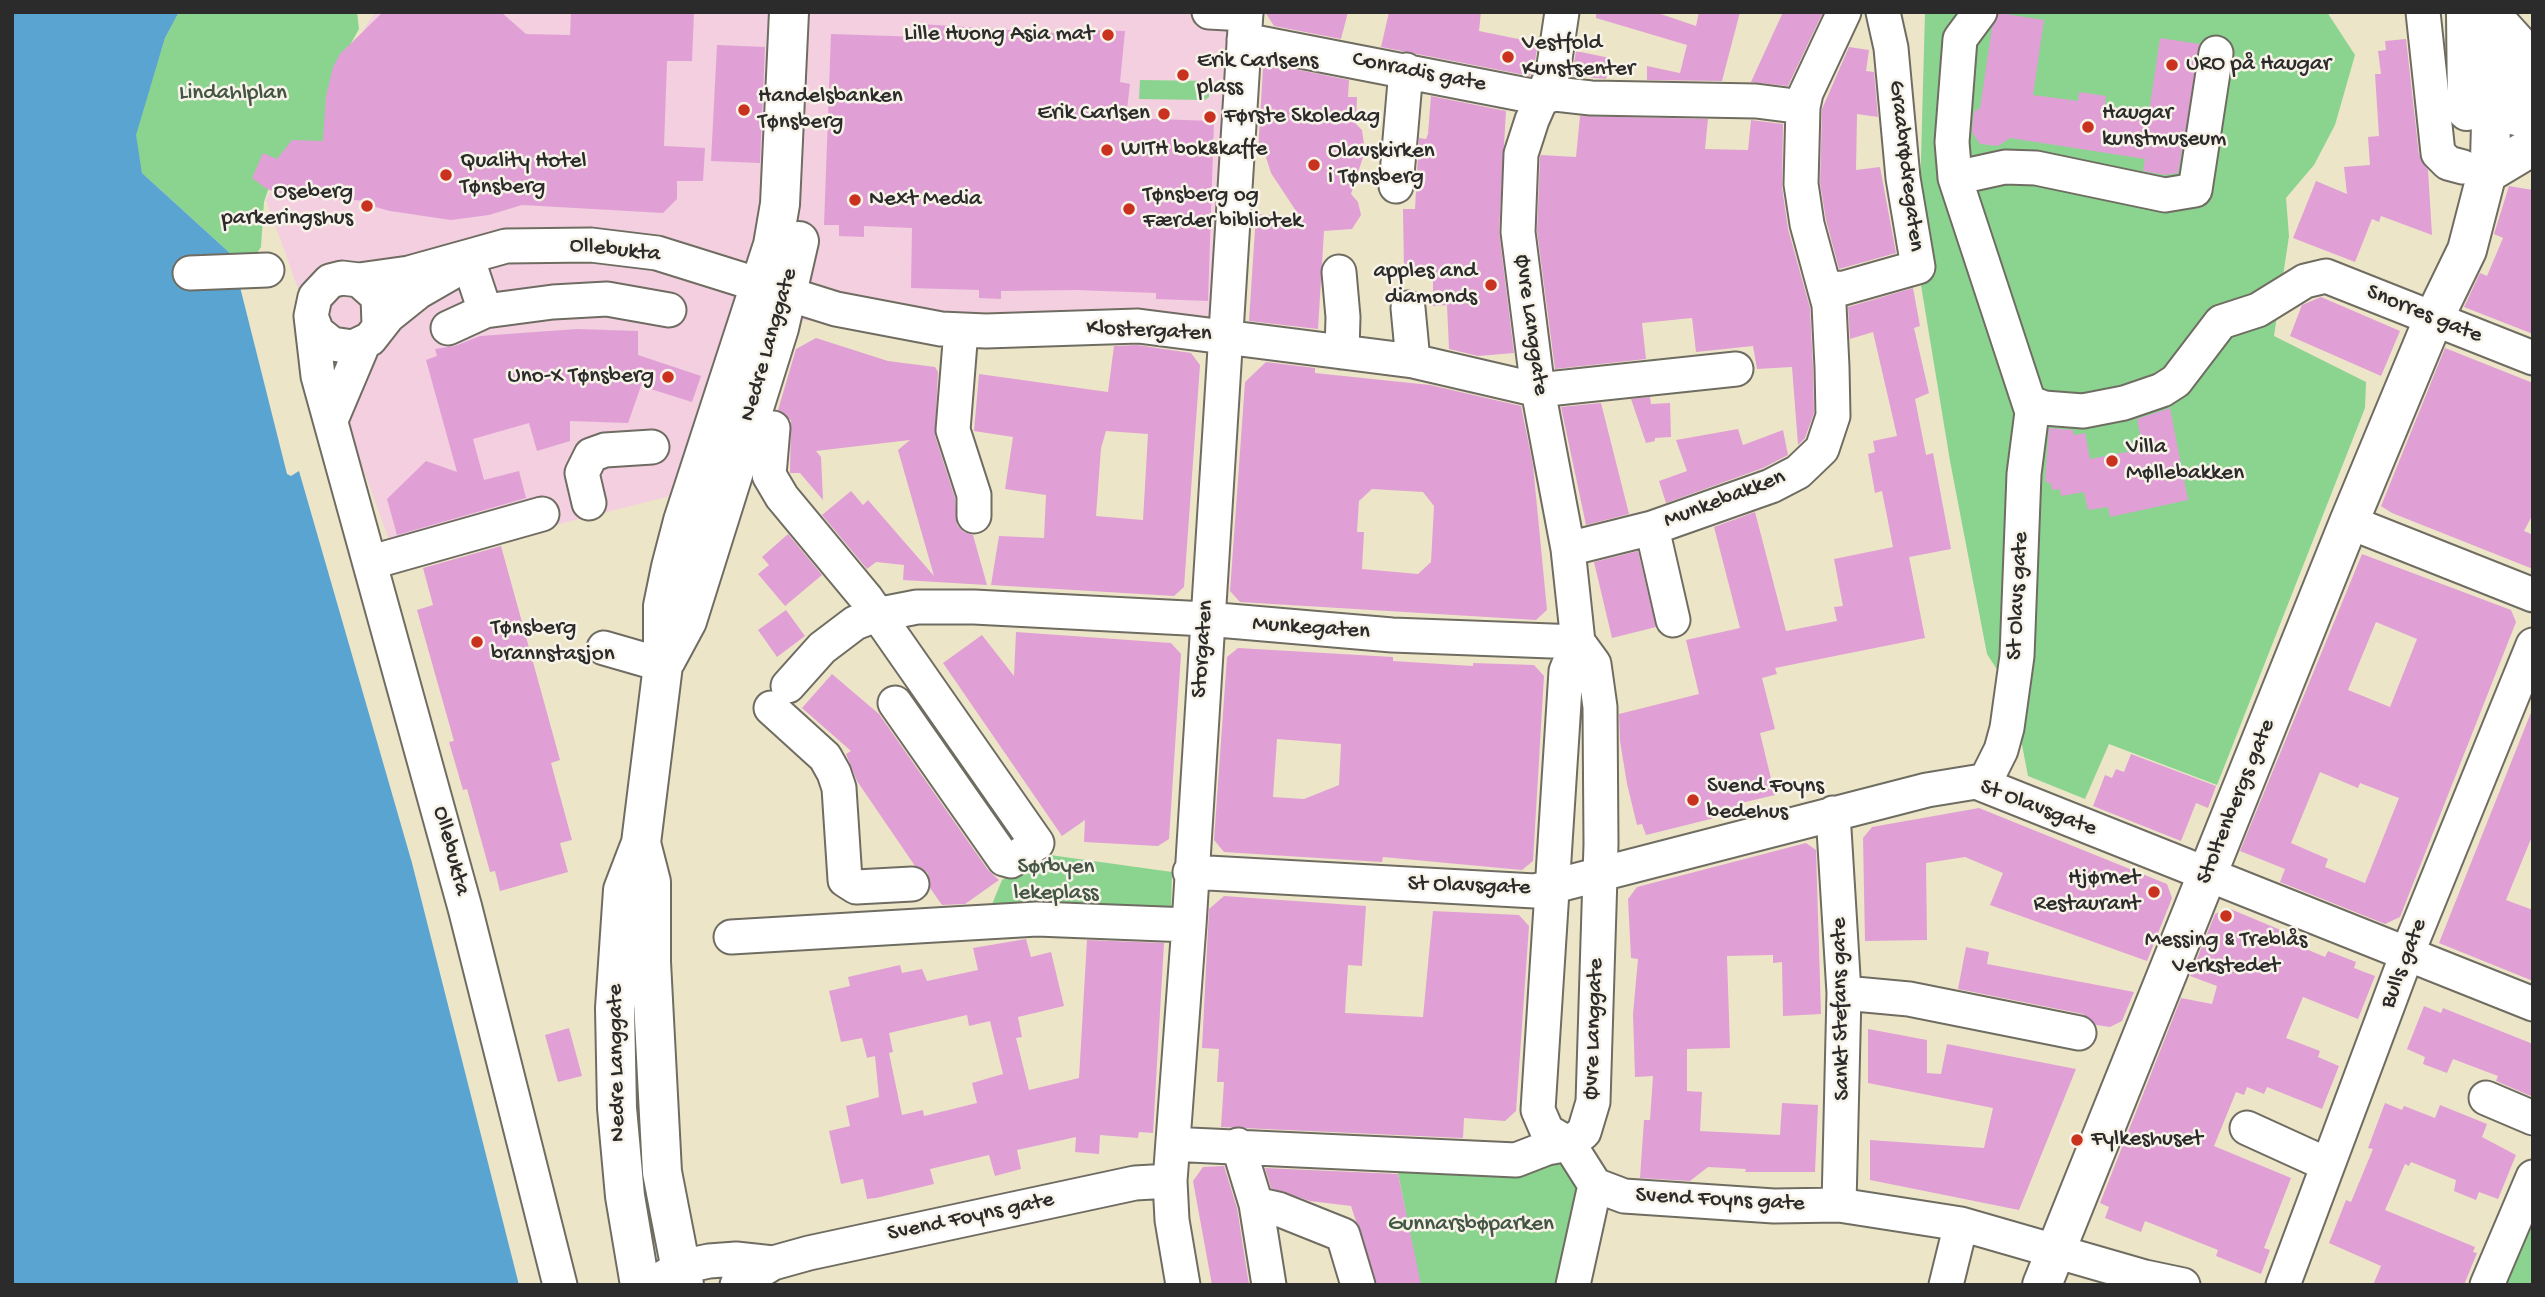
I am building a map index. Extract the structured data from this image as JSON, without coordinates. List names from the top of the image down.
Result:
{
  "streets": {
    "main road": ["Nedre Langgate", "Stoltenbergs gate"],
    "street": [
      "Conradis gate",
      "Graabrødregaten",
      "Ollebukta",
      "Snorres gate",
      "Øvre Langgate",
      "Klostergaten",
      "Munkebakken",
      "St Olavs gate",
      "Munkegaten",
      "Storgaten",
      "St Olavsgate",
      "Bulls gate",
      "Sankt Stefans gate",
      "Svend Foyns gate"
    ]
  },
  "crossings": [
    ["Conradis gate", "Øvre Langgate"],
    ["Conradis gate", "Munkebakken"],
    ["Conradis gate", "Storgaten"],
    ["Graabrødregaten", "Munkebakken"],
    ["Ollebukta", "Klostergaten"],
    ["Ollebukta", "Nedre Langgate"],
    ["Snorres gate", "St Olavs gate"],
    ["Snorres gate", "Stoltenbergs gate"],
    ["Øvre Langgate", "Klostergaten"],
    ["Øvre Langgate", "Munkebakken"],
    ["Øvre Langgate", "Munkegaten"],
    ["Øvre Langgate", "St Olavsgate"],
    ["Klostergaten", "Nedre Langgate"],
    ["Klostergaten", "Storgaten"],
    ["Nedre Langgate", "Svend Foyns gate"],
    ["St Olavs gate", "St Olavsgate"],
    ["Munkegaten", "Storgaten"],
    ["Storgaten", "St Olavsgate"],
    ["Storgaten", "Svend Foyns gate"],
    ["Stoltenbergs gate", "St Olavsgate"],
    ["Stoltenbergs gate", "Svend Foyns gate"],
    ["St Olavsgate", "Bulls gate"],
    ["St Olavsgate", "Sankt Stefans gate"],
    ["Sankt Stefans gate", "Svend Foyns gate"]
  ],
  "parks": ["Lindahlplan", "Sørbyen lekeplass", "Gunnarsbøparken"],
  "places": [
    "Lille Huong Asia mat",
    "Vestfold Kunstsenter",
    "URO på Haugar",
    "Erik Carlsens plass",
    "Handelsbanken Tønsberg",
    "Erik Carlsen",
    "Første Skoledag",
    "Haugar kunstmuseum",
    "WITH bok&kaffe",
    "Olavskirken i Tønsberg",
    "Quality Hotel Tønsberg",
    "Next Media",
    "Oseberg parkeringshus",
    "Tønsberg og Færder bibliotek",
    "apples and diamonds",
    "Uno-X Tønsberg",
    "Villa Møllebakken",
    "Tønsberg brannstasjon",
    "Svend Foyns bedehus",
    "Hjørnet Restaurant",
    "Messing & Treblås Verkstedet",
    "Fylkeshuset"
  ]
}
